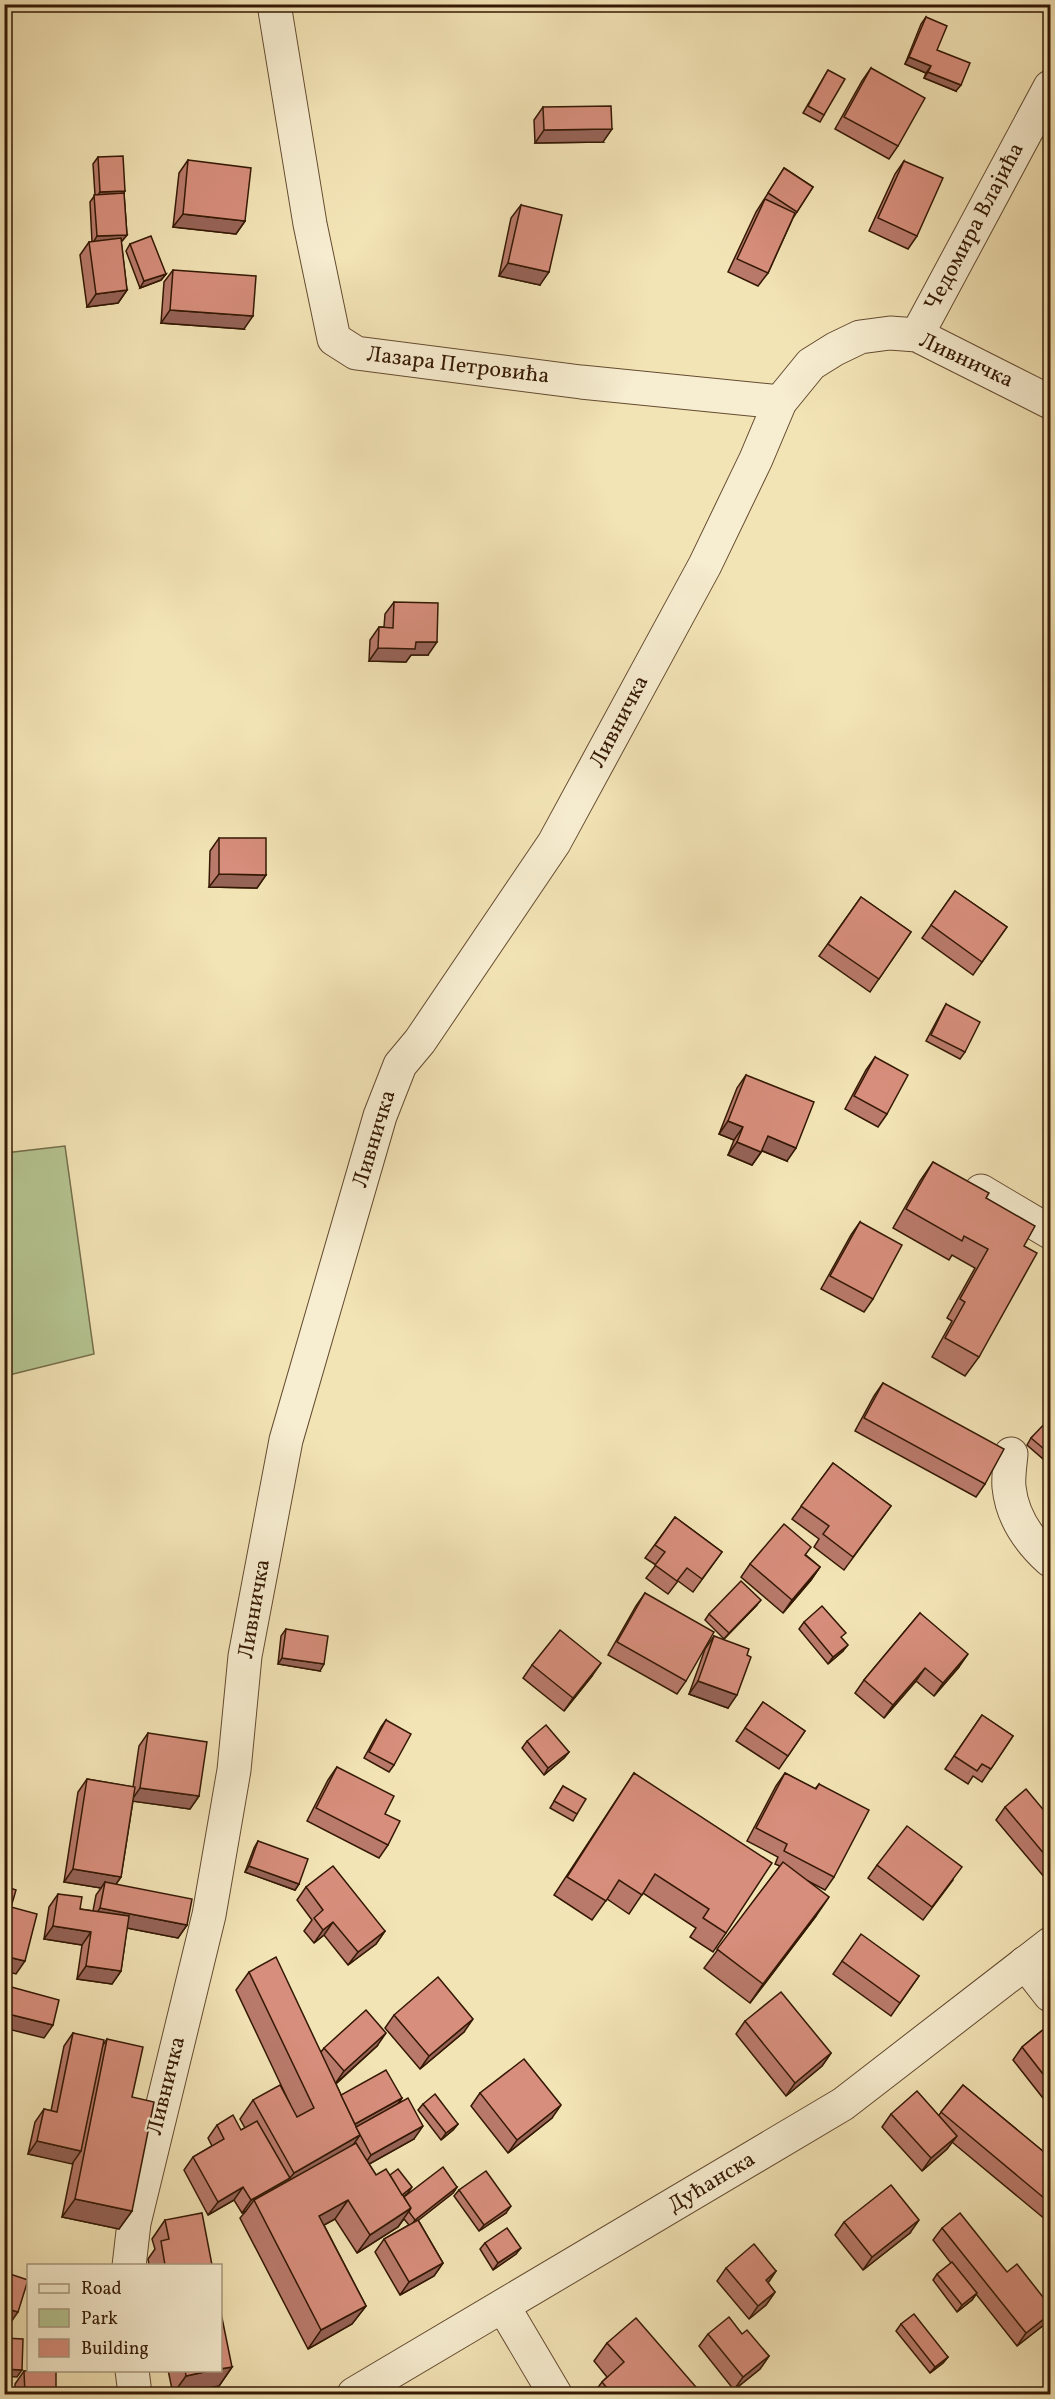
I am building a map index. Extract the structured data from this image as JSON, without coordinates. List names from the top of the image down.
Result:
{
  "streets": {
    "street": [
      "Чедомира Влајића",
      "Ливничка",
      "Лазара Петровића",
      "Дућанска"
    ]
  },
  "crossings": [
    ["Чедомира Влајића", "Ливничка"],
    ["Ливничка", "Лазара Петровића"]
  ],
  "legend": ["Road", "Park", "Building"]
}
